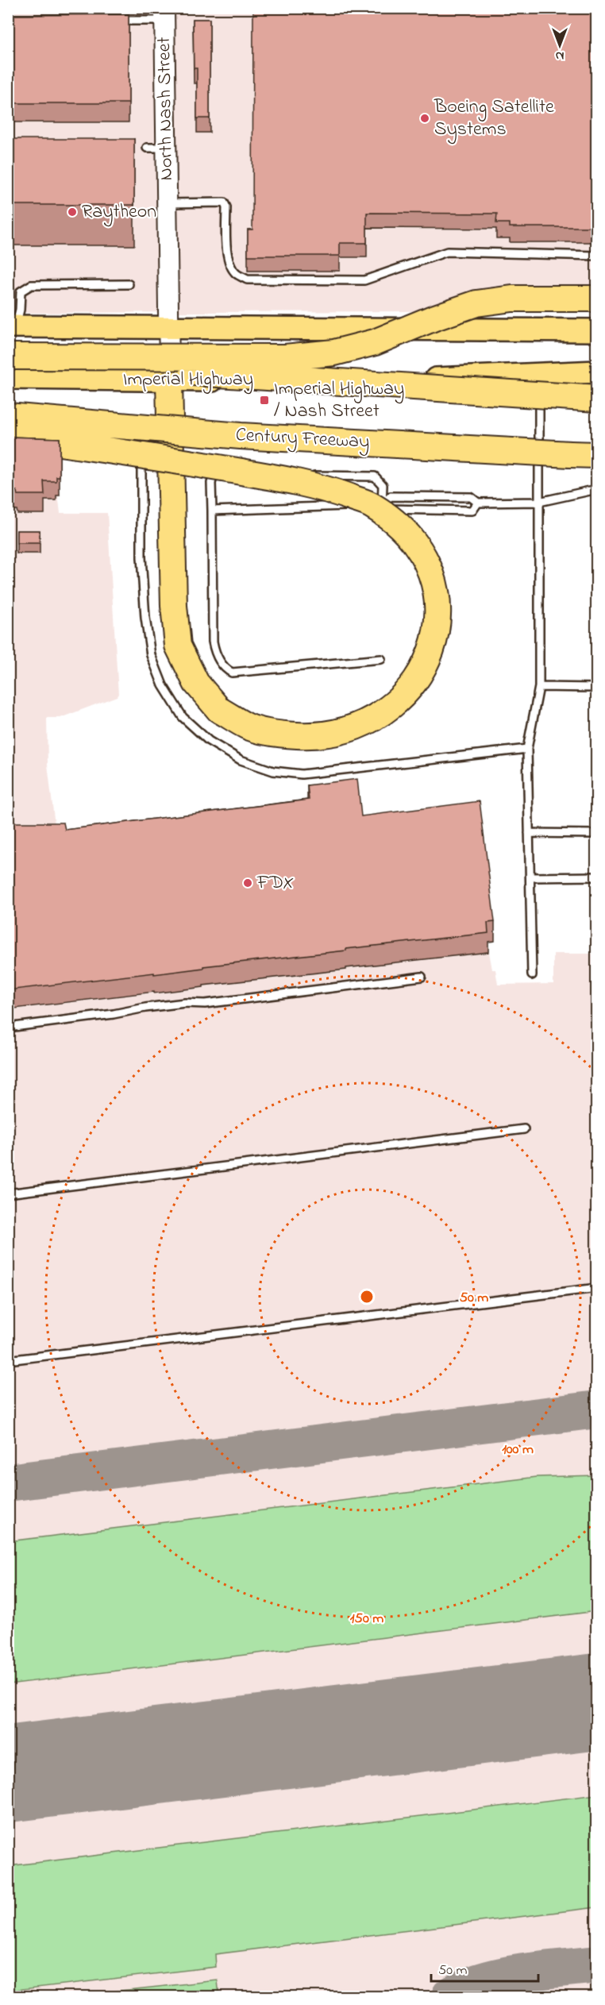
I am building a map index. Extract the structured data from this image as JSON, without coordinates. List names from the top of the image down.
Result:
{
  "streets": {
    "highway": ["Century Freeway"],
    "main road": ["Imperial Highway"],
    "street": ["North Nash Street"]
  },
  "crossings": [
    ["North Nash Street", "Imperial Highway"]
  ],
  "places": {
    "other": ["Boeing Satellite Systems", "Raytheon", "FDX"],
    "transit": ["Imperial Highway / Nash Street"]
  },
  "scale_bar": "50 m",
  "north": "bottom",
  "rings": ["50 m", "100 m", "150 m"]
}
